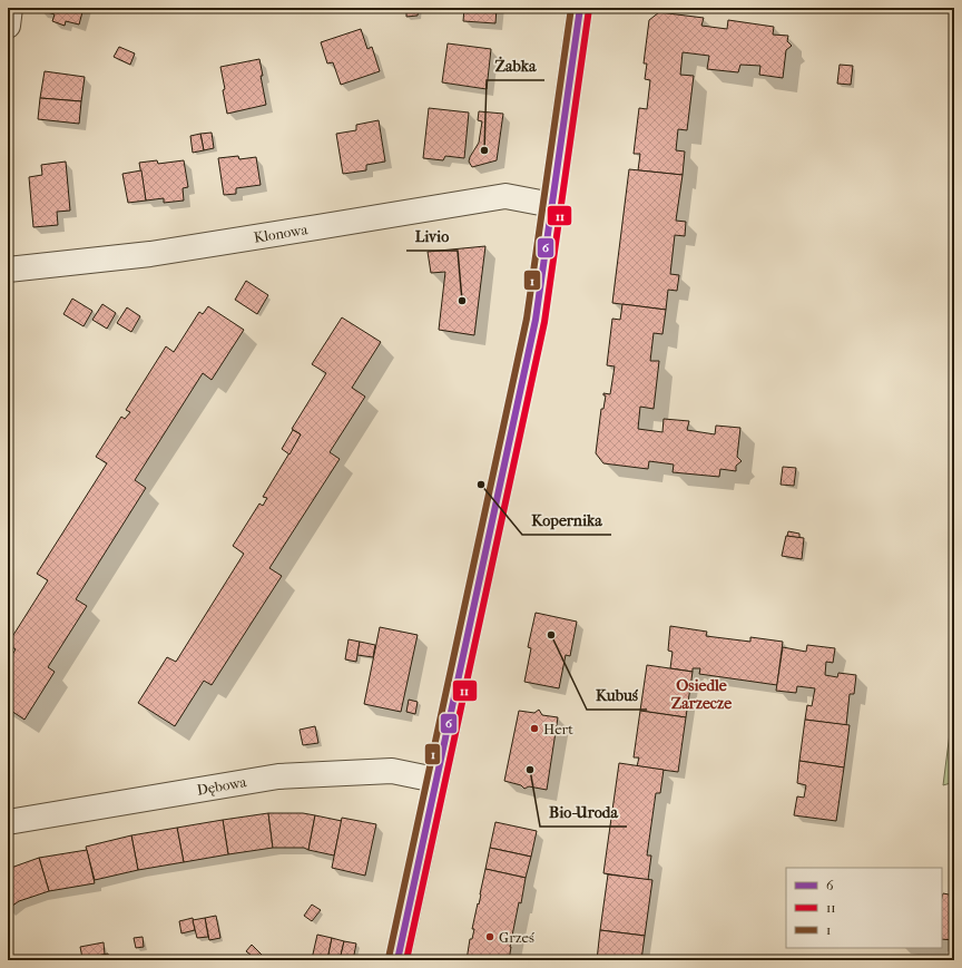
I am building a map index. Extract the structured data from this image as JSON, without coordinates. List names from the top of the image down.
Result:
{
  "streets": {
    "street": ["Klonowa", "Dębowa"]
  },
  "districts": ["Osiedle Zarzecze"],
  "places": [
    "Żabka",
    "Livio",
    "Kopernika",
    "Kubuś",
    "Hert",
    "Bio-Uroda",
    "Grześ"
  ],
  "lines": ["transit line 6", "transit line 1", "transit line 11"],
  "legend": ["6", "11", "1"]
}
